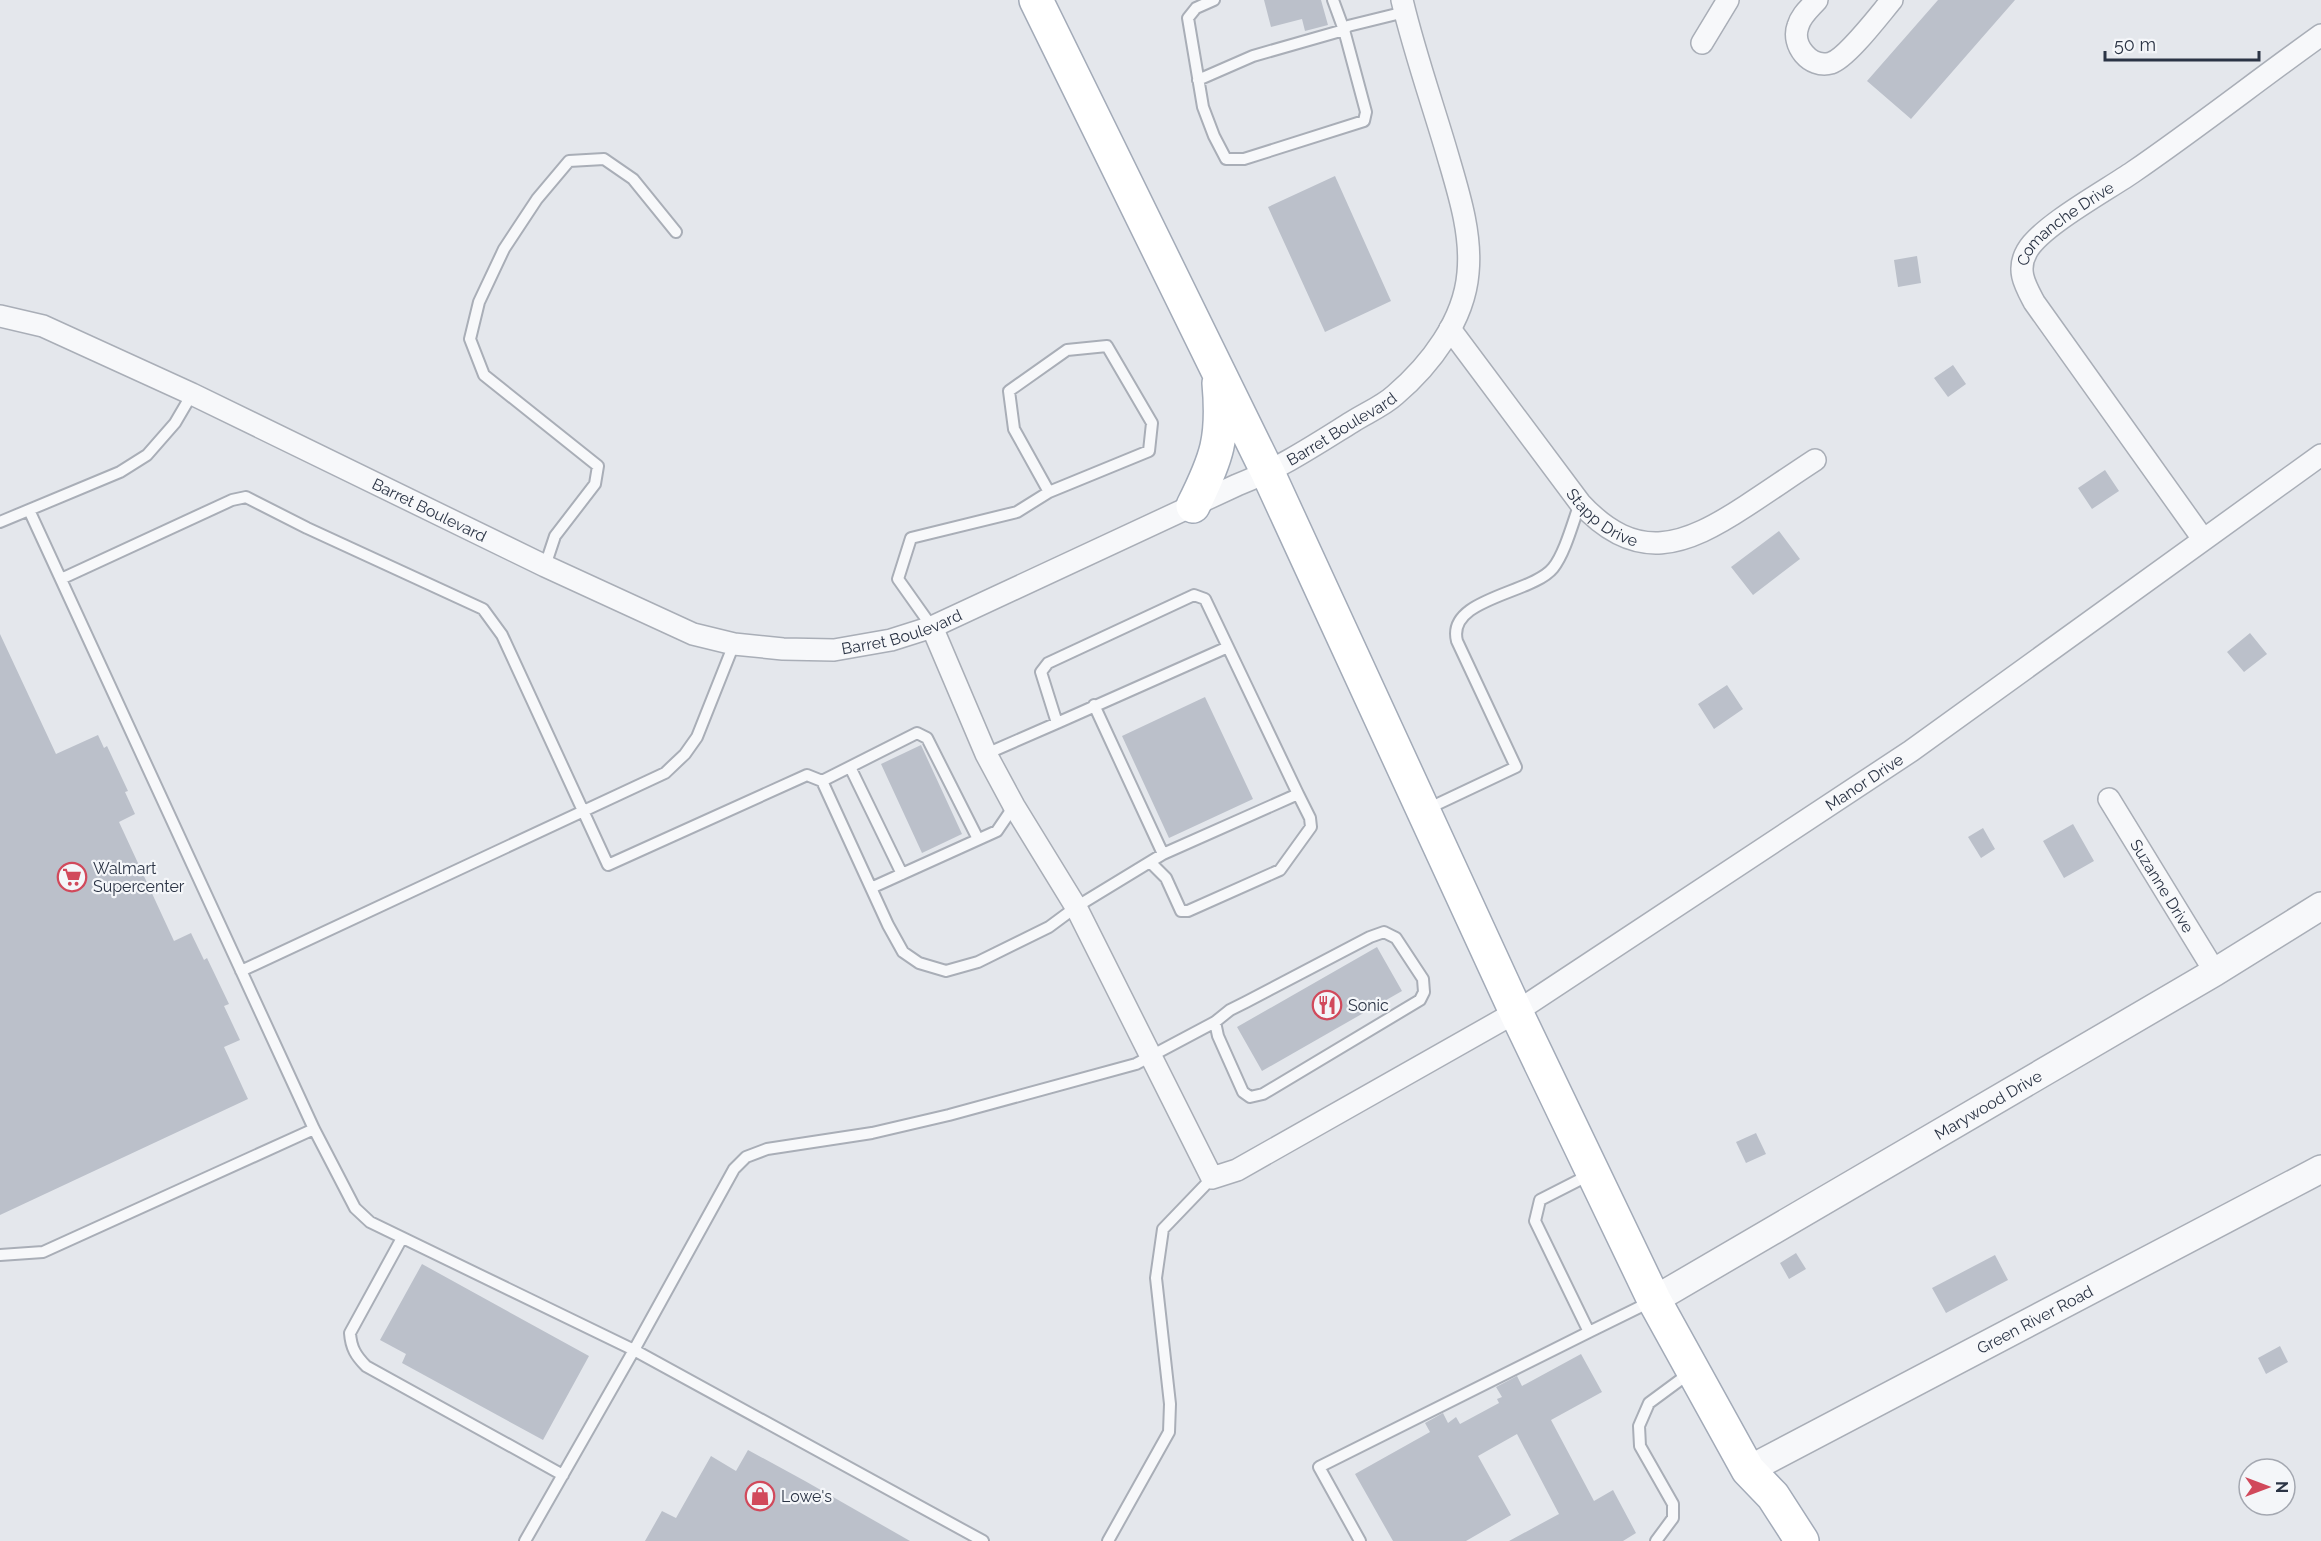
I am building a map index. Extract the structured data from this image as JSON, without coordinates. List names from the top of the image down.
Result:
{
  "streets": {
    "street": [
      "Comanche Drive",
      "Barret Boulevard",
      "Stapp Drive",
      "Manor Drive",
      "Suzanne Drive",
      "Marywood Drive",
      "Green River Road"
    ]
  },
  "crossings": [
    ["Comanche Drive", "Manor Drive"],
    ["Barret Boulevard", "Stapp Drive"],
    ["Suzanne Drive", "Marywood Drive"]
  ],
  "places": {
    "supermarket": ["Walmart Supercenter"],
    "restaurant": ["Sonic"],
    "shop": ["Lowe's"]
  },
  "scale_bar": "50 m",
  "north": "right"
}
